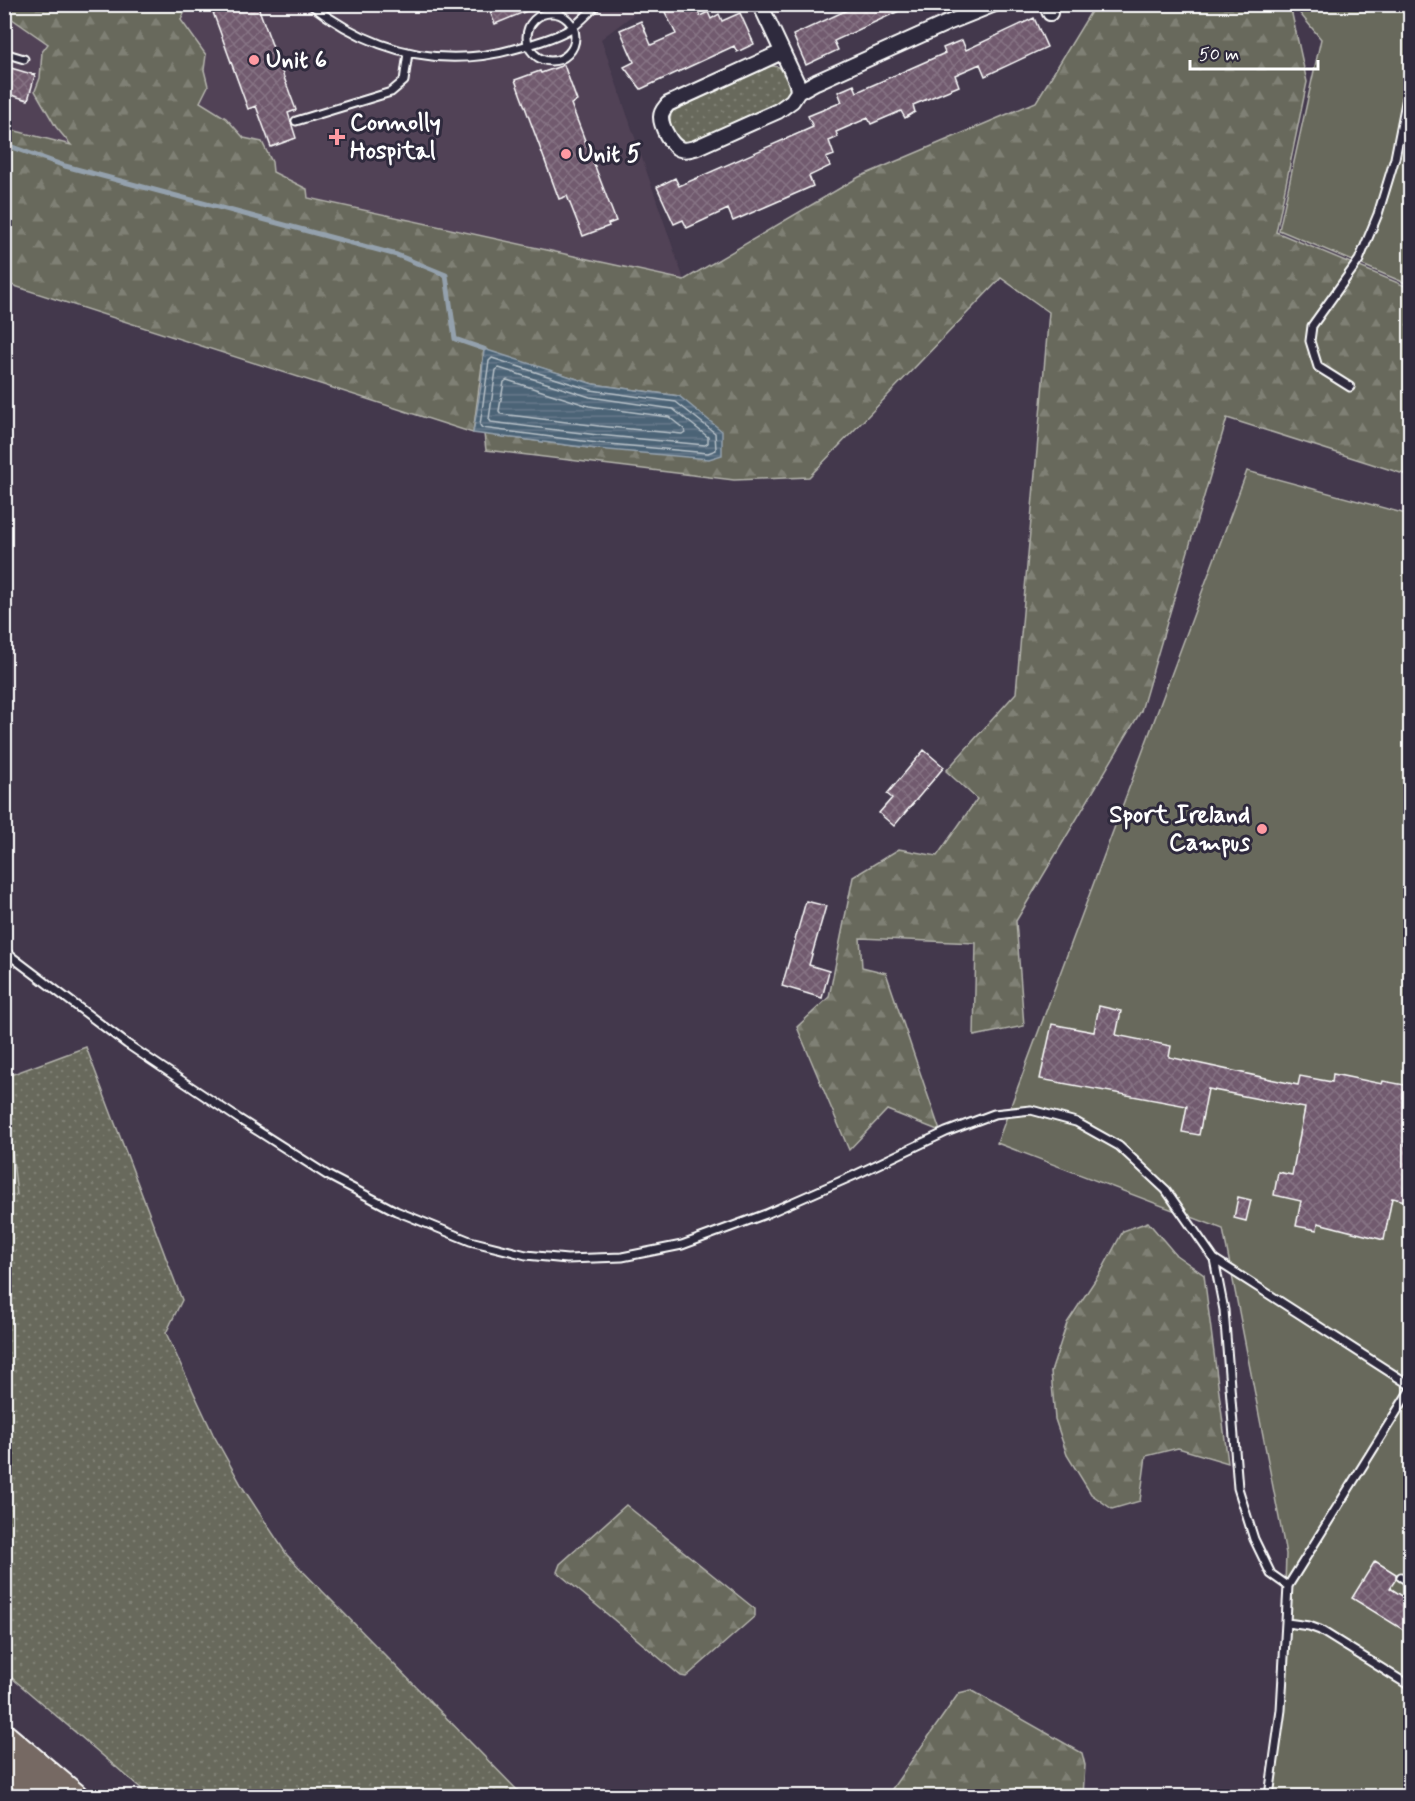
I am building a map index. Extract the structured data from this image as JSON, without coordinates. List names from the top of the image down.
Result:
{
  "places": {
    "other": ["Unit 6", "Unit 5", "Sport Ireland Campus"],
    "health": ["Connolly Hospital"]
  },
  "scale_bar": "50 m"
}
